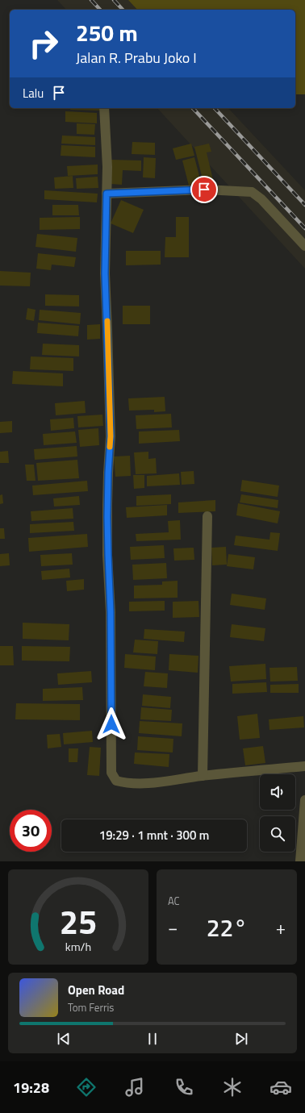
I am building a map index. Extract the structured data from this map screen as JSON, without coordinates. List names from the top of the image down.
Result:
{
  "page": {
    "turn": ["250 m", "Jalan R. Prabu Joko I"],
    "then": "Lalu",
    "limit": "30",
    "trip": "19:29 · 1 mnt · 300 m",
    "tile": "AC",
    "heat": ["−", "22°", "+"],
    "song": ["Open Road", "Tom Ferris"],
    "tabs": "19:28",
    "gauge": ["25", "km/h"]
  }
}
